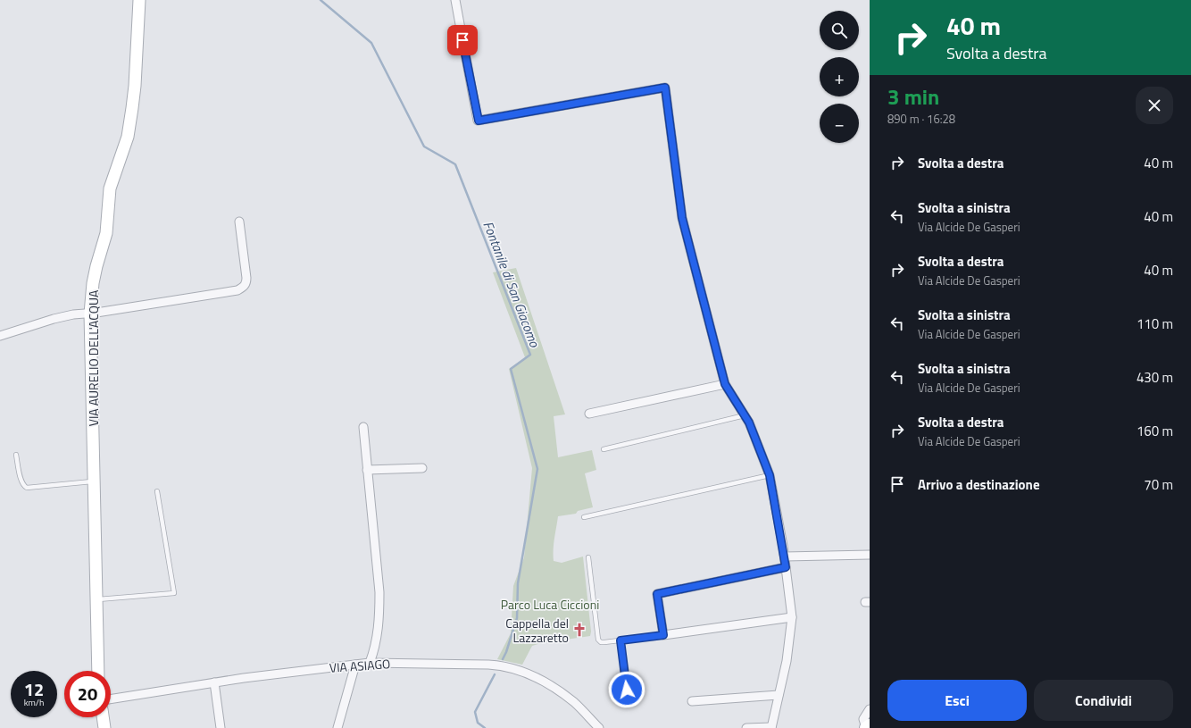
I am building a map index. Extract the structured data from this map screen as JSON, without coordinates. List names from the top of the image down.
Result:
{
  "streets": {
    "street": ["VIA AURELIO DELL'ACQUA", "VIA ASIAGO"]
  },
  "water": ["Fontanile di San Giacomo"],
  "parks": ["Parco Luca Ciccioni"],
  "places": {
    "church": ["Cappella del Lazzaretto"]
  },
  "page": {
    "turn": ["40 m", "Svolta a destra"],
    "map_buttons": ["+", "−"],
    "heading": ["3 min", "890 m · 16:28"],
    "list": [
      {
        "name": "Svolta a destra",
        "value": "40 m"
      },
      {
        "name": "Svolta a sinistra",
        "note": "Via Alcide De Gasperi",
        "value": "40 m"
      },
      {
        "name": "Svolta a destra",
        "note": "Via Alcide De Gasperi",
        "value": "40 m"
      },
      {
        "name": "Svolta a sinistra",
        "note": "Via Alcide De Gasperi",
        "value": "110 m"
      },
      {
        "name": "Svolta a sinistra",
        "note": "Via Alcide De Gasperi",
        "value": "430 m"
      },
      {
        "name": "Svolta a destra",
        "note": "Via Alcide De Gasperi",
        "value": "160 m"
      },
      {
        "name": "Arrivo a destinazione",
        "value": "70 m"
      }
    ],
    "speed": "12 km/h",
    "limit": "20",
    "buttons": ["Esci", "Condividi"]
  }
}
